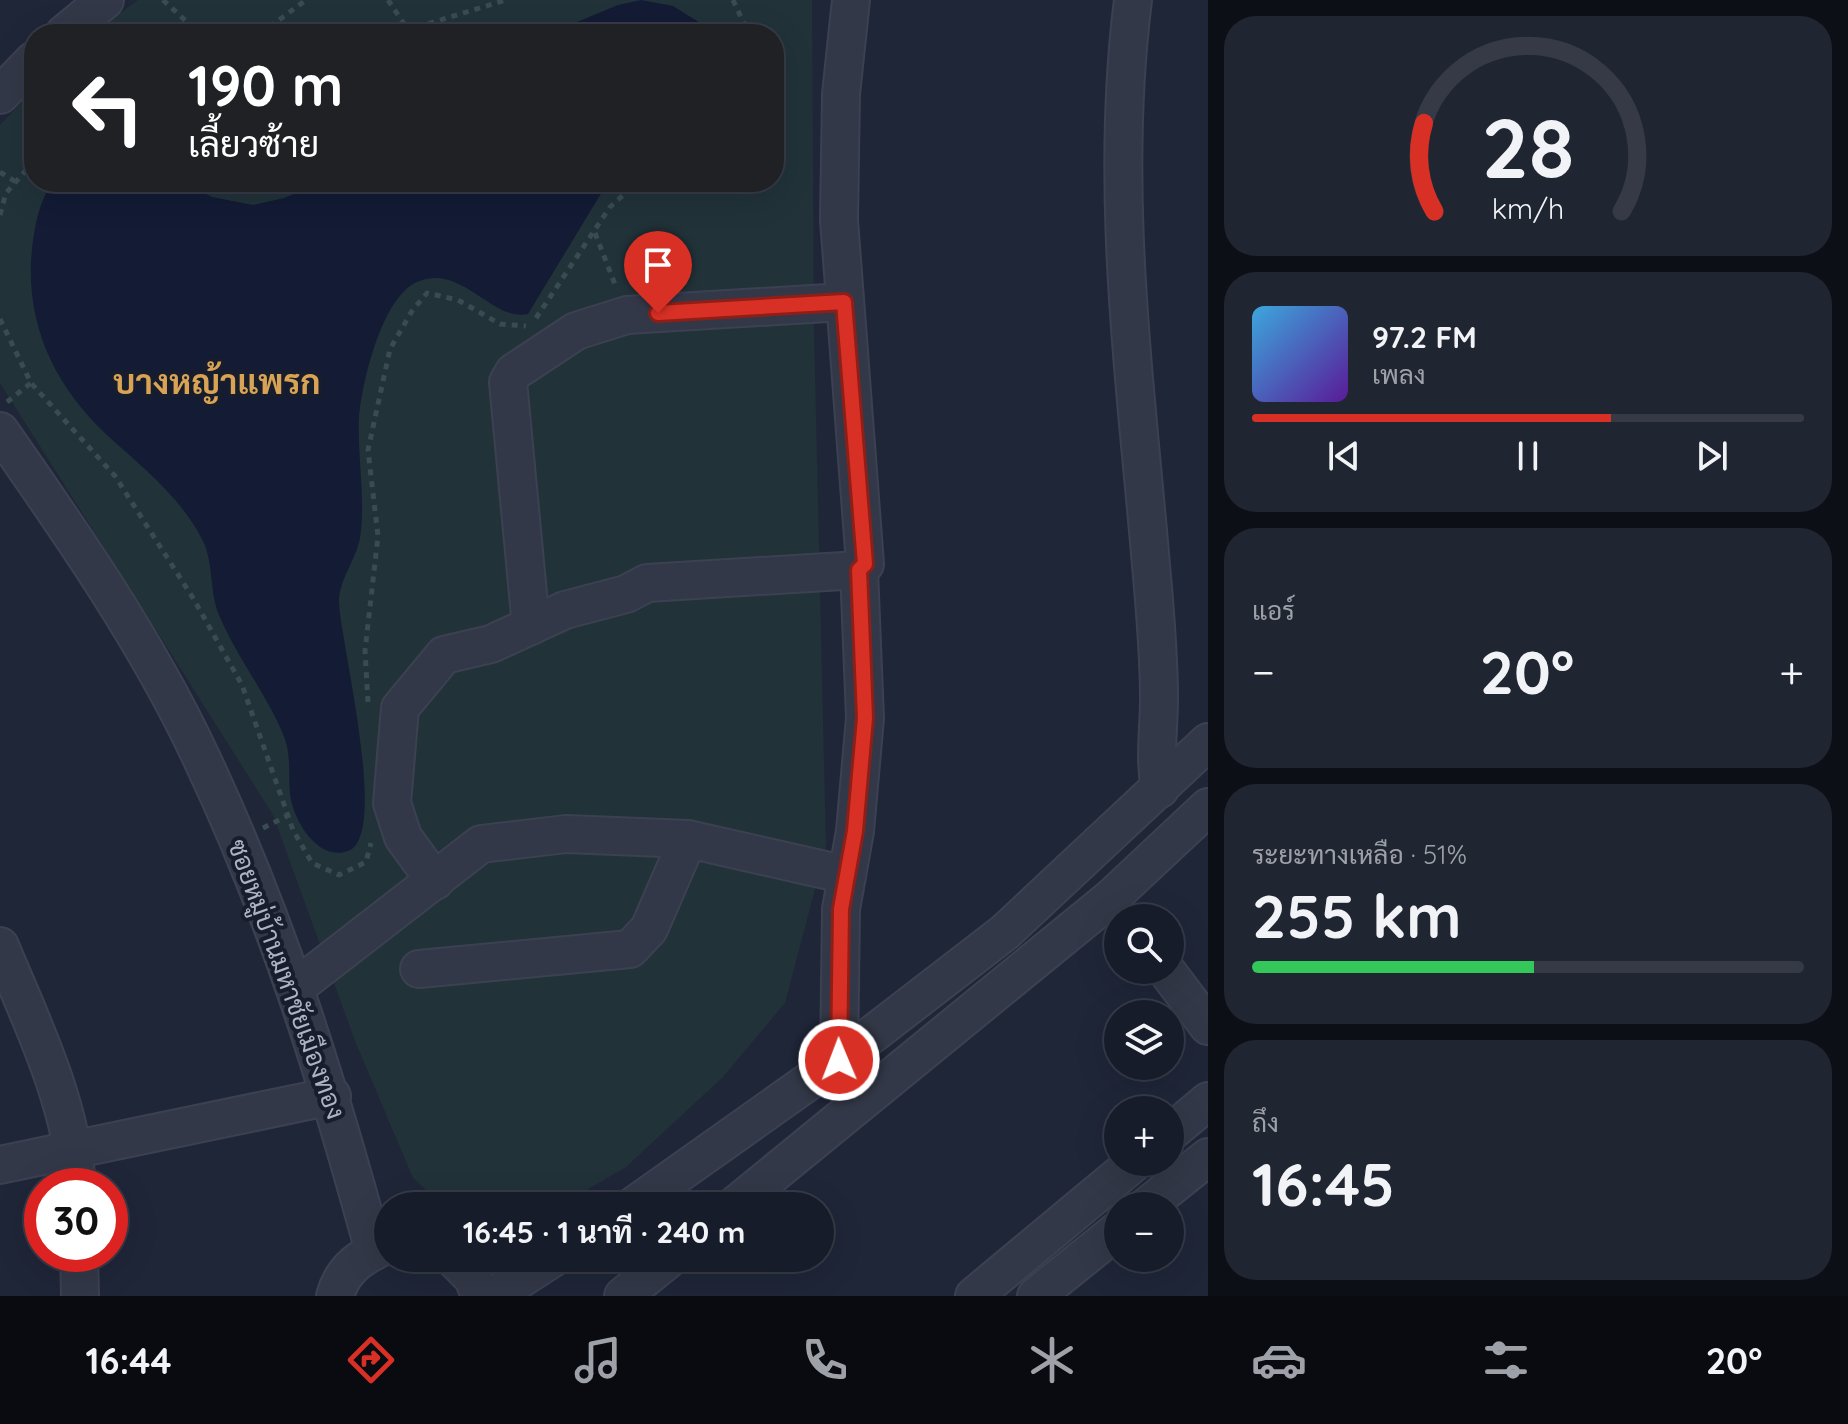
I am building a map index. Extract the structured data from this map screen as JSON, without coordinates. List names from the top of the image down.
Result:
{
  "streets": {
    "street": ["ซอยหมู่บ้านมหาชัยเมืองทอง"]
  },
  "districts": ["บางหญ้าแพรก"],
  "page": {
    "turn": ["190 m", "เลี้ยวซ้าย"],
    "song": ["97.2 FM", "เพลง"],
    "tile": [
      "แอร์",
      ["ระยะทางเหลือ · 51%", "255 km"],
      ["ถึง", "16:45"]
    ],
    "heat": ["−", "20°", "+"],
    "map_buttons": ["+", "−"],
    "limit": "30",
    "trip": "16:45 · 1 นาที · 240 m",
    "tabs": ["16:44", "20°"],
    "gauge": ["28", "km/h"]
  }
}
